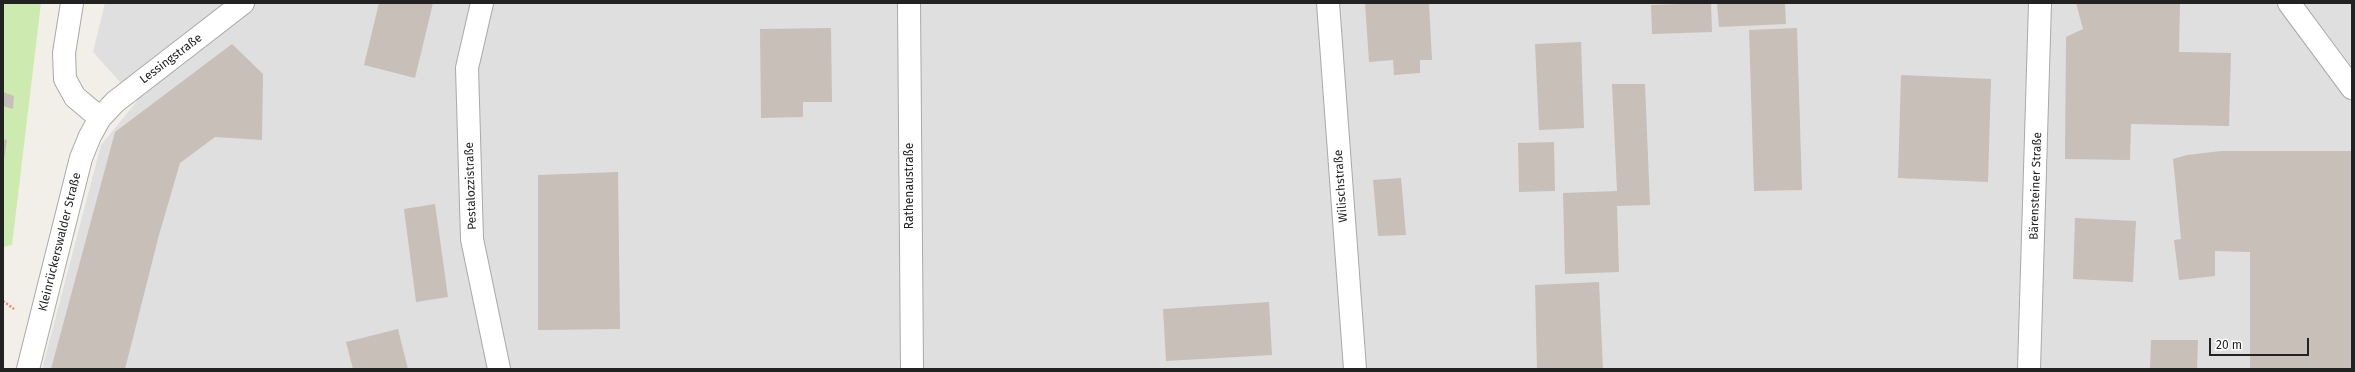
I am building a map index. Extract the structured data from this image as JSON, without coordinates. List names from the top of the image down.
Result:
{
  "streets": {
    "street": [
      "Lessingstraße",
      "Pestalozzistraße",
      "Rathenaustraße",
      "Wilischstraße",
      "Bärensteiner Straße",
      "Kleinrückerswalder Straße"
    ]
  },
  "crossings": [
    ["Lessingstraße", "Kleinrückerswalder Straße"]
  ],
  "scale_bar": "20 m"
}
